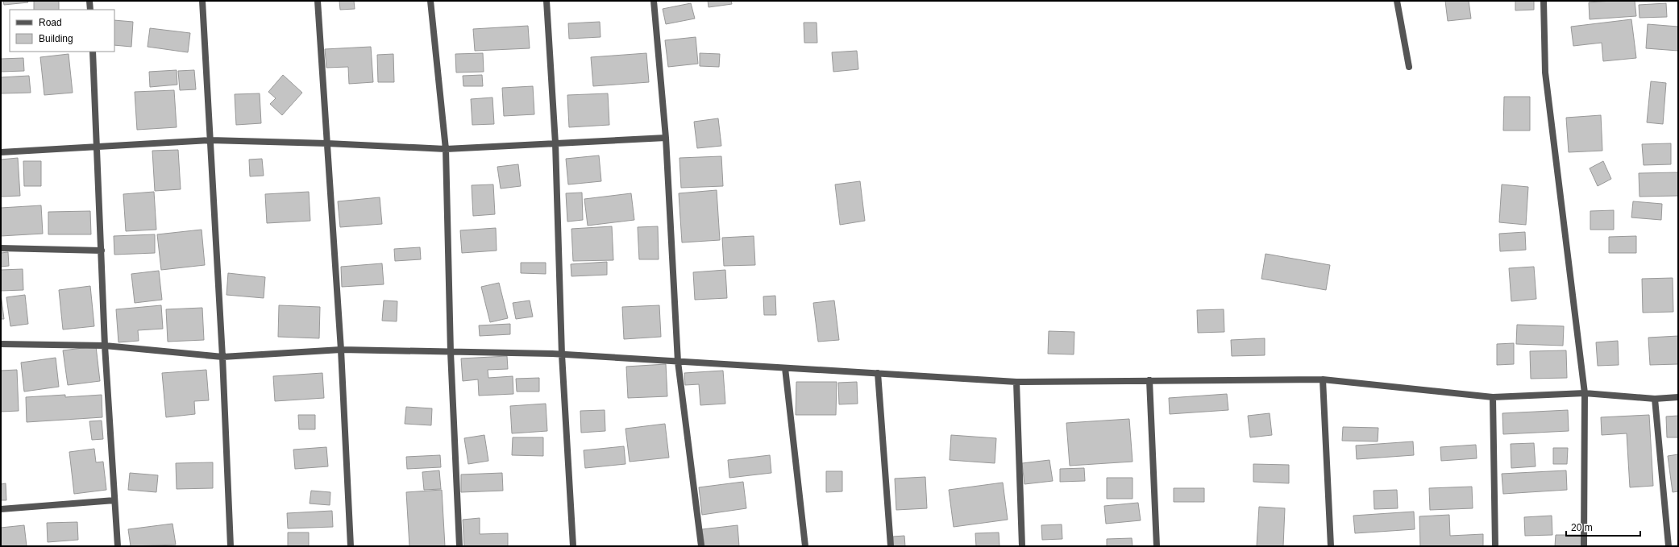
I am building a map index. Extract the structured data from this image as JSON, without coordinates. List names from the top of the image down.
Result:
{
  "legend": ["Road", "Building"],
  "scale_bar": "20 m"
}
